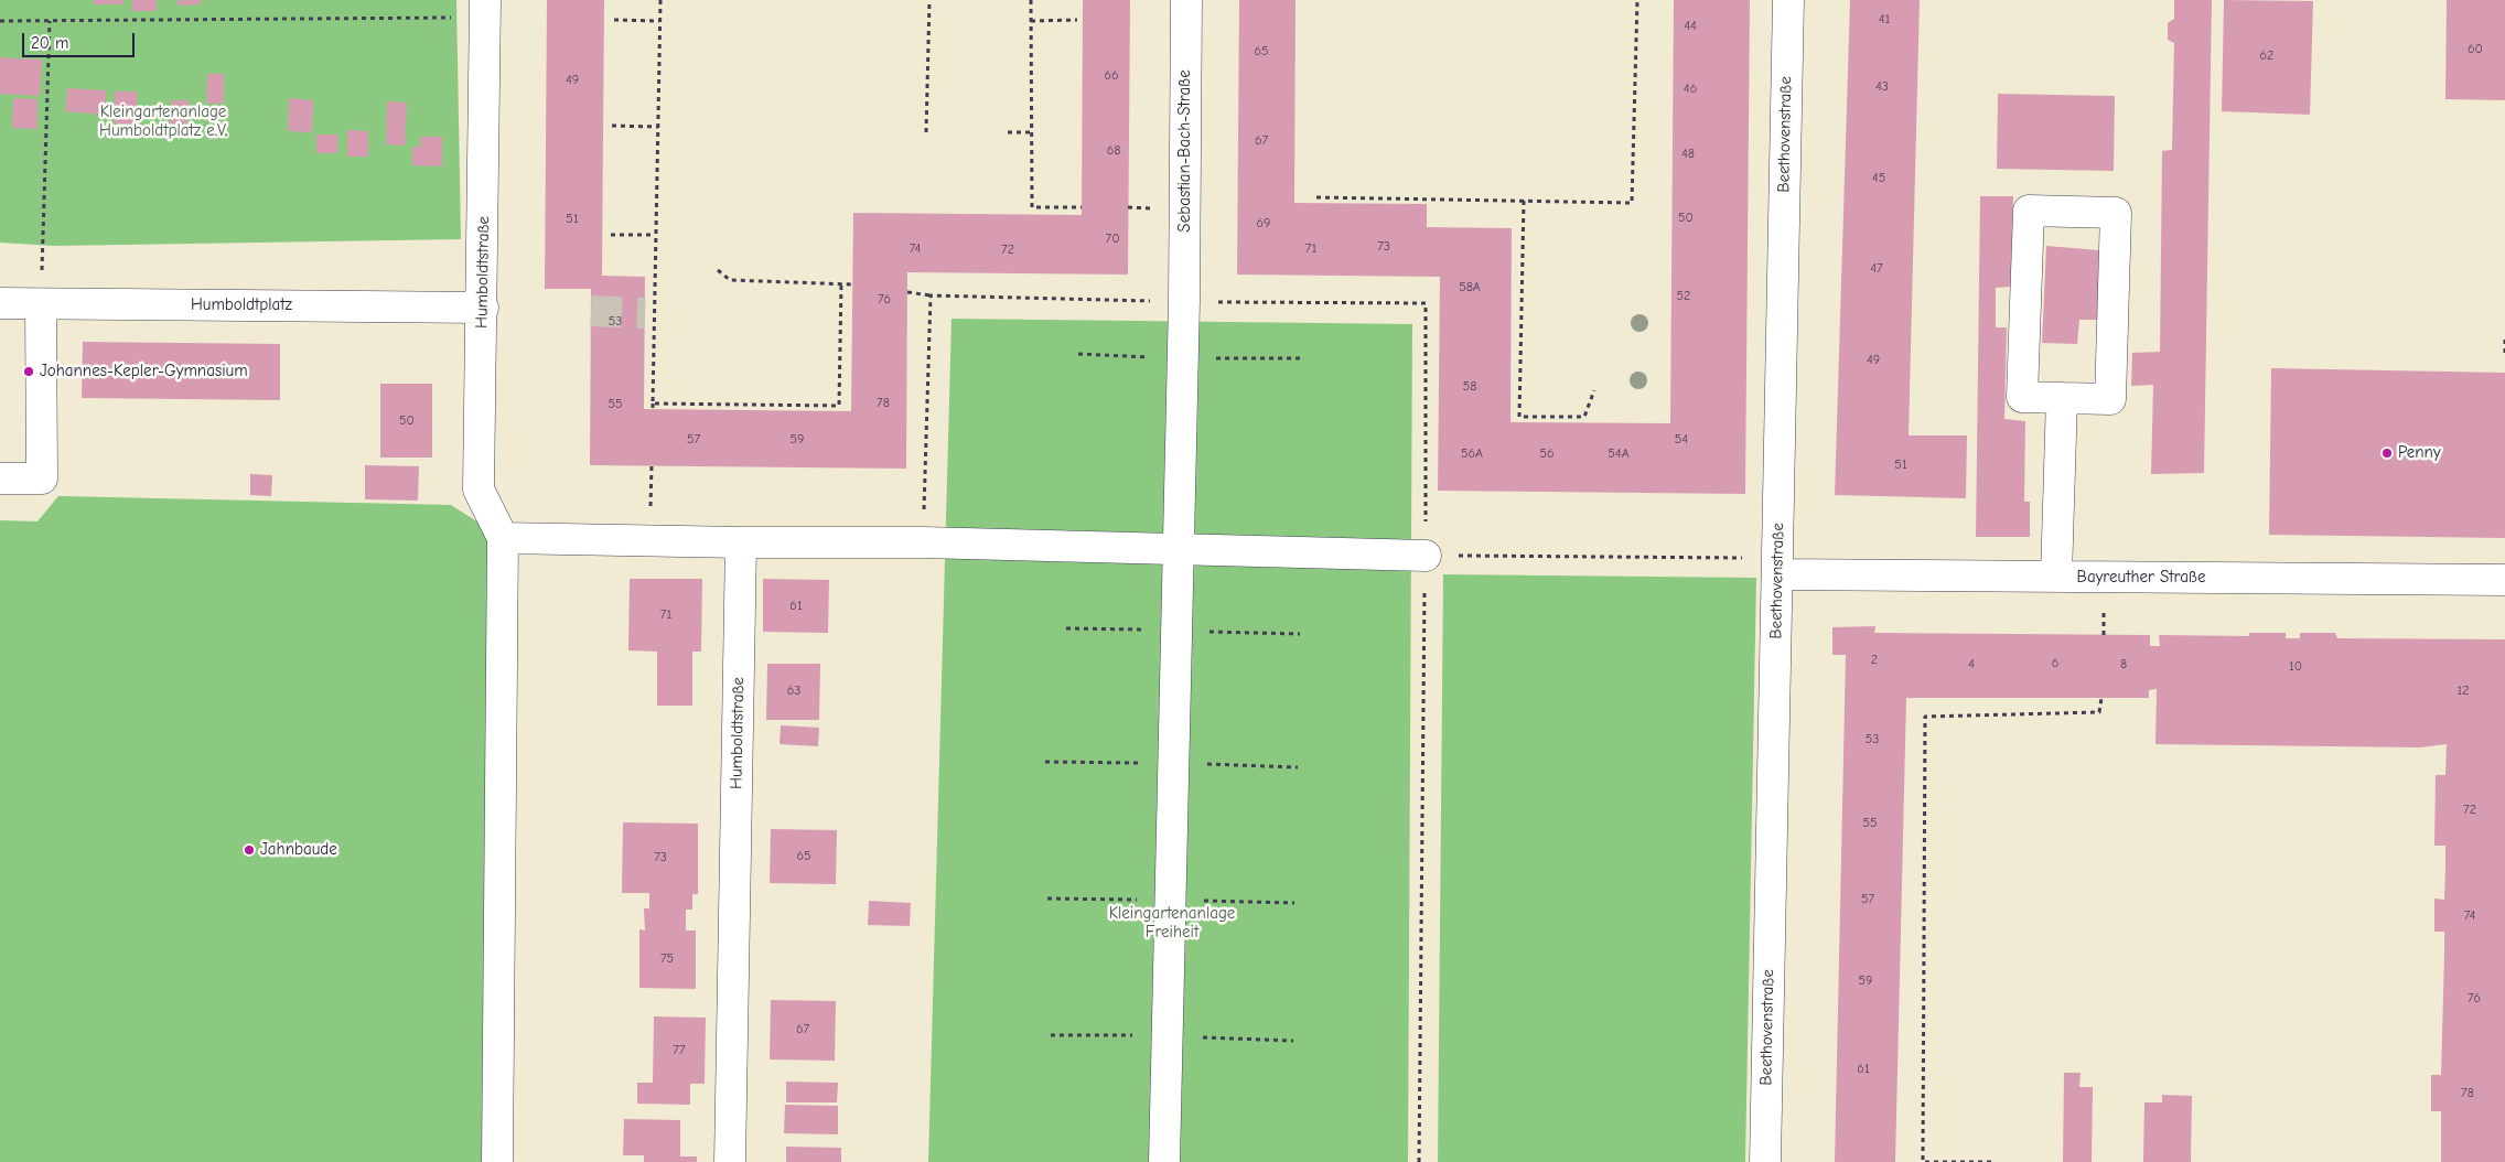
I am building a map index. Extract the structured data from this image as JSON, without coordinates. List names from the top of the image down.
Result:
{
  "streets": {
    "street": [
      "Beethovenstraße",
      "Sebastian-Bach-Straße",
      "Humboldtstraße",
      "Humboldtplatz",
      "Bayreuther Straße"
    ]
  },
  "crossings": [
    ["Beethovenstraße", "Bayreuther Straße"],
    ["Humboldtstraße", "Humboldtplatz"]
  ],
  "parks": ["Kleingartenanlage Humboldtplatz e.V.", "Kleingartenanlage Freiheit"],
  "places": ["Johannes-Kepler-Gymnasium", "Penny", "Jahnbaude"],
  "house_numbers": [
    "41",
    "44",
    "60",
    "65",
    "62",
    "66",
    "49",
    "43",
    "46",
    "67",
    "68",
    "48",
    "45",
    "50",
    "51",
    "69",
    "70",
    "73",
    "74",
    "71",
    "72",
    "47",
    "58A",
    "52",
    "76",
    "53",
    "49",
    "58",
    "78",
    "55",
    "50",
    "57",
    "59",
    "54",
    "56A",
    "56",
    "54A",
    "51",
    "61",
    "71",
    "2",
    "6",
    "4",
    "8",
    "10",
    "63",
    "12",
    "53",
    "72",
    "55",
    "65",
    "73",
    "57",
    "74",
    "75",
    "59",
    "76",
    "67",
    "77",
    "61",
    "78"
  ],
  "scale_bar": "20 m"
}
